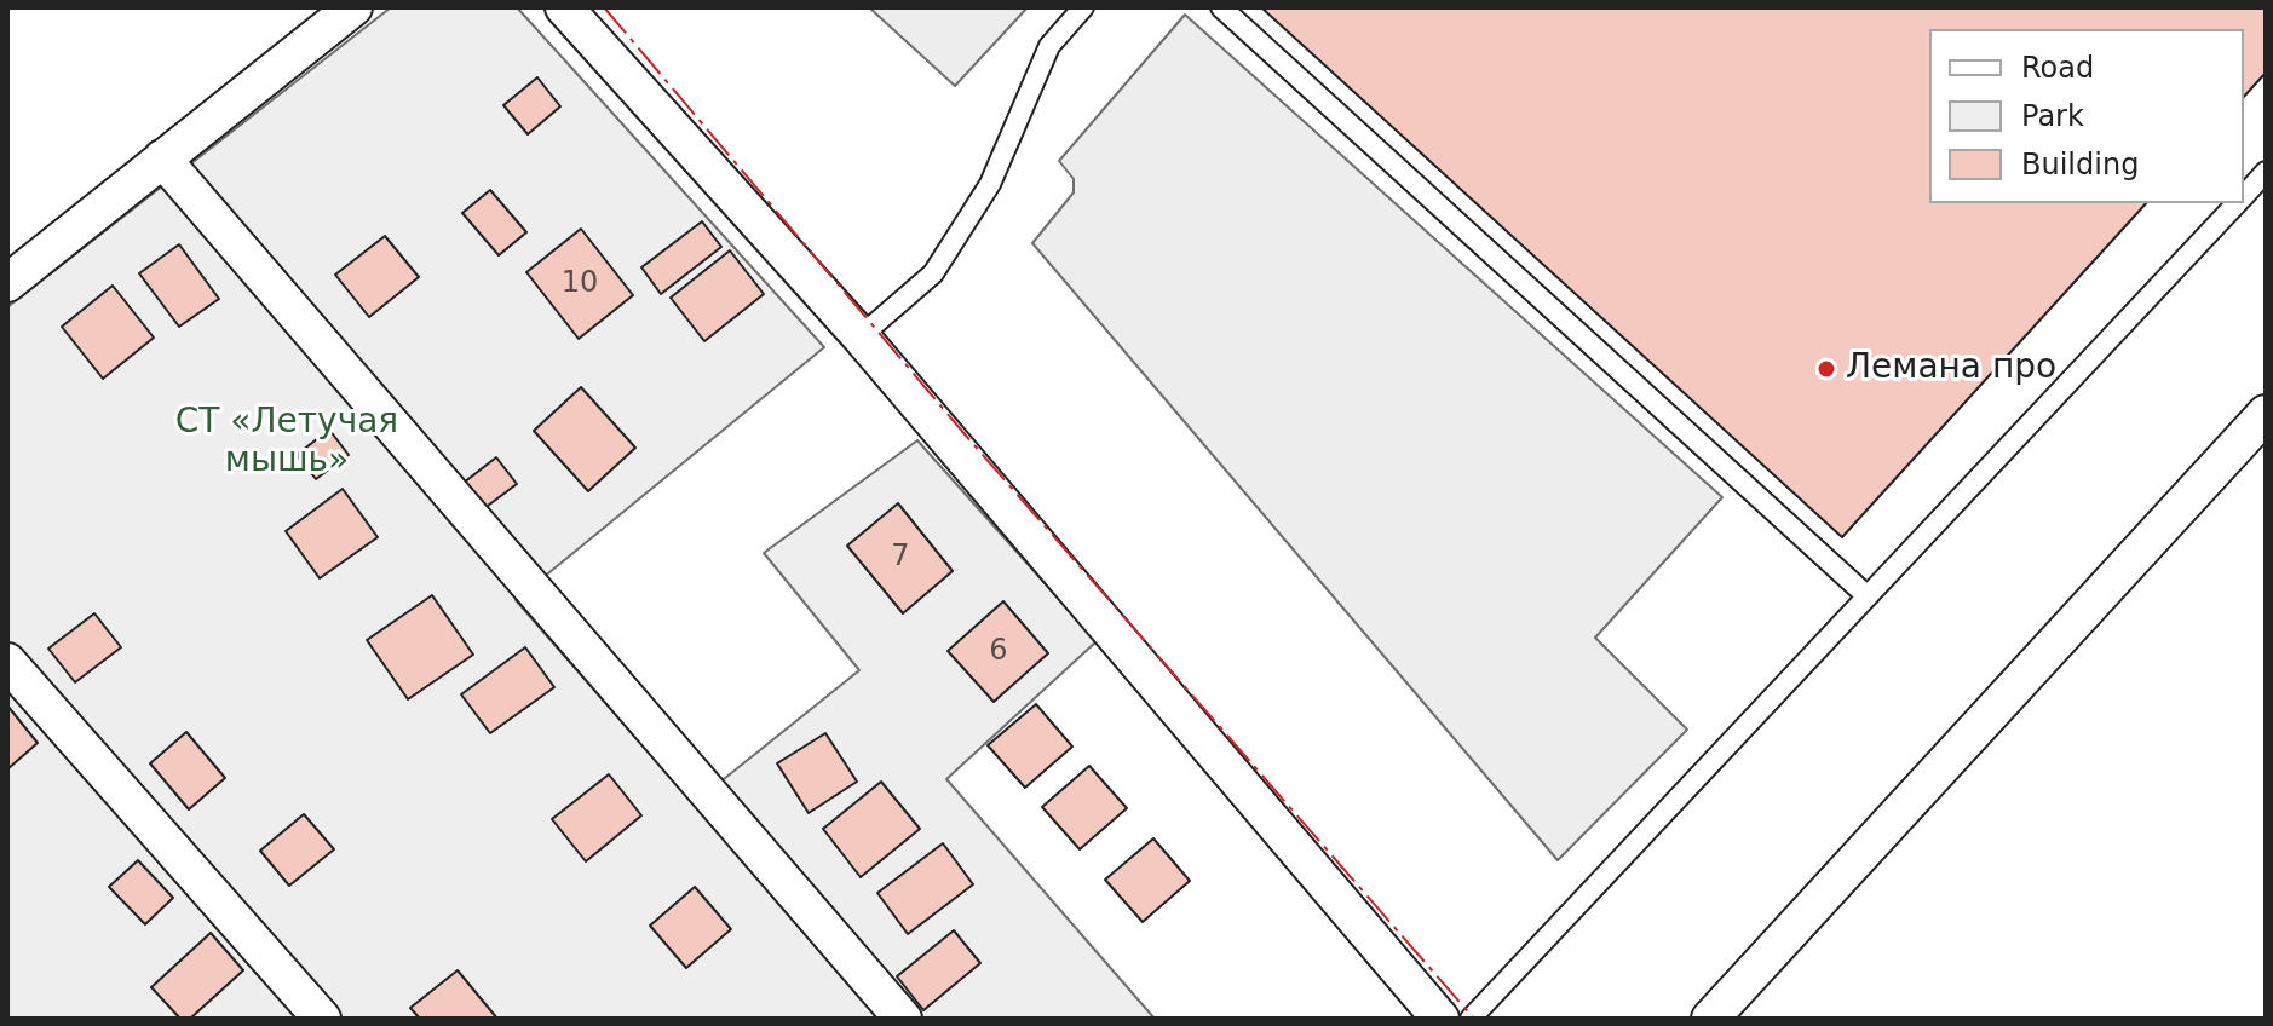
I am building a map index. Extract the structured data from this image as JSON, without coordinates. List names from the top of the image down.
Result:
{
  "parks": ["СТ «Летучая мышь»"],
  "places": ["Лемана про"],
  "house_numbers": ["10", "7", "6"],
  "legend": ["Road", "Park", "Building"]
}
